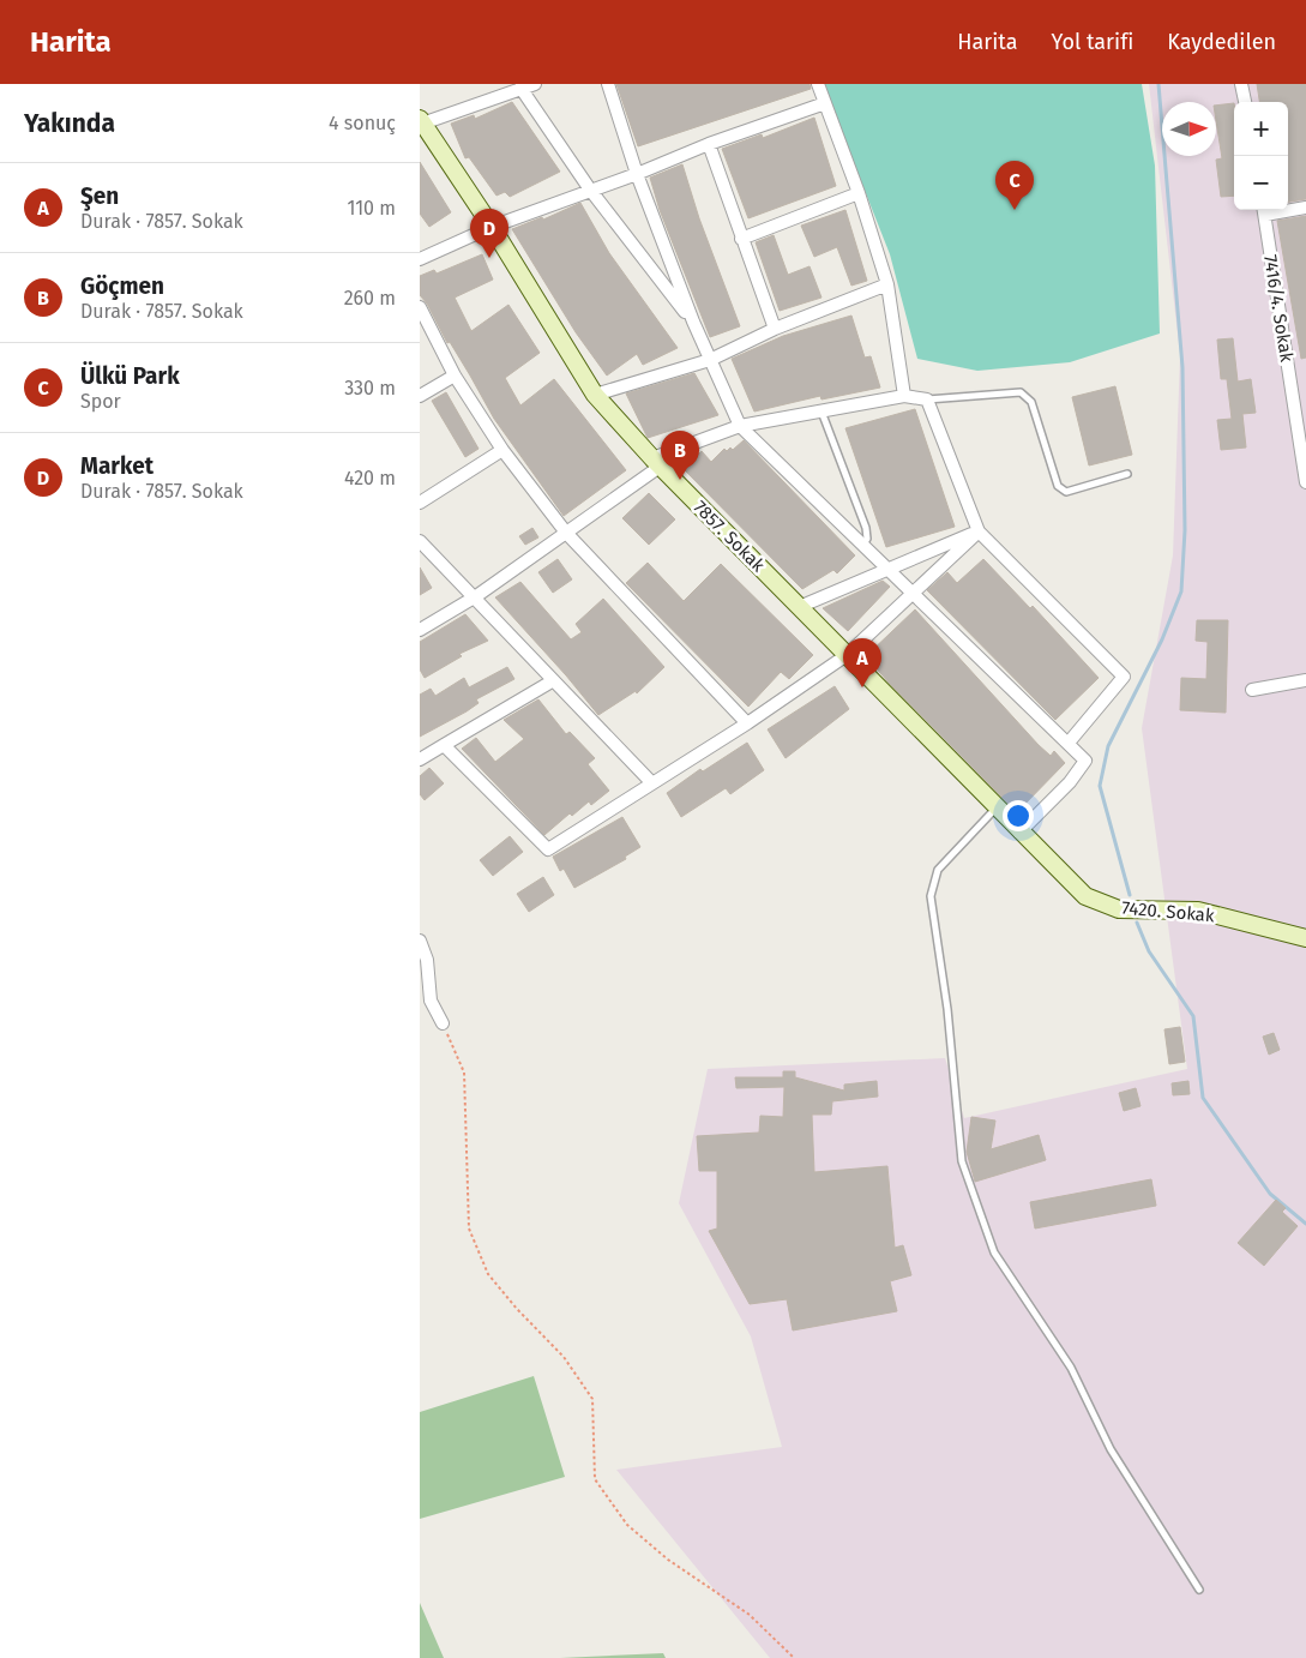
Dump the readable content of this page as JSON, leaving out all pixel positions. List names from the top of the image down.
{
  "streets": {
    "street": ["7416/4. Sokak", "7857. Sokak", "7420. Sokak"]
  },
  "crossings": [
    ["7857. Sokak", "7420. Sokak"]
  ],
  "north": "right",
  "page": {
    "header": "Harita",
    "nav": ["Harita", "Yol tarifi", "Kaydedilen"],
    "heading": ["Yakında", "4 sonuç"],
    "map_buttons": ["+", "−"],
    "pins": [
      "C",
      "D",
      "B",
      "A"
    ],
    "list": [
      {
        "mark": "A",
        "name": "Şen",
        "note": "Durak · 7857. Sokak",
        "value": "110 m"
      },
      {
        "mark": "B",
        "name": "Göçmen",
        "note": "Durak · 7857. Sokak",
        "value": "260 m"
      },
      {
        "mark": "C",
        "name": "Ülkü Park",
        "note": "Spor",
        "value": "330 m"
      },
      {
        "mark": "D",
        "name": "Market",
        "note": "Durak · 7857. Sokak",
        "value": "420 m"
      }
    ]
  }
}
